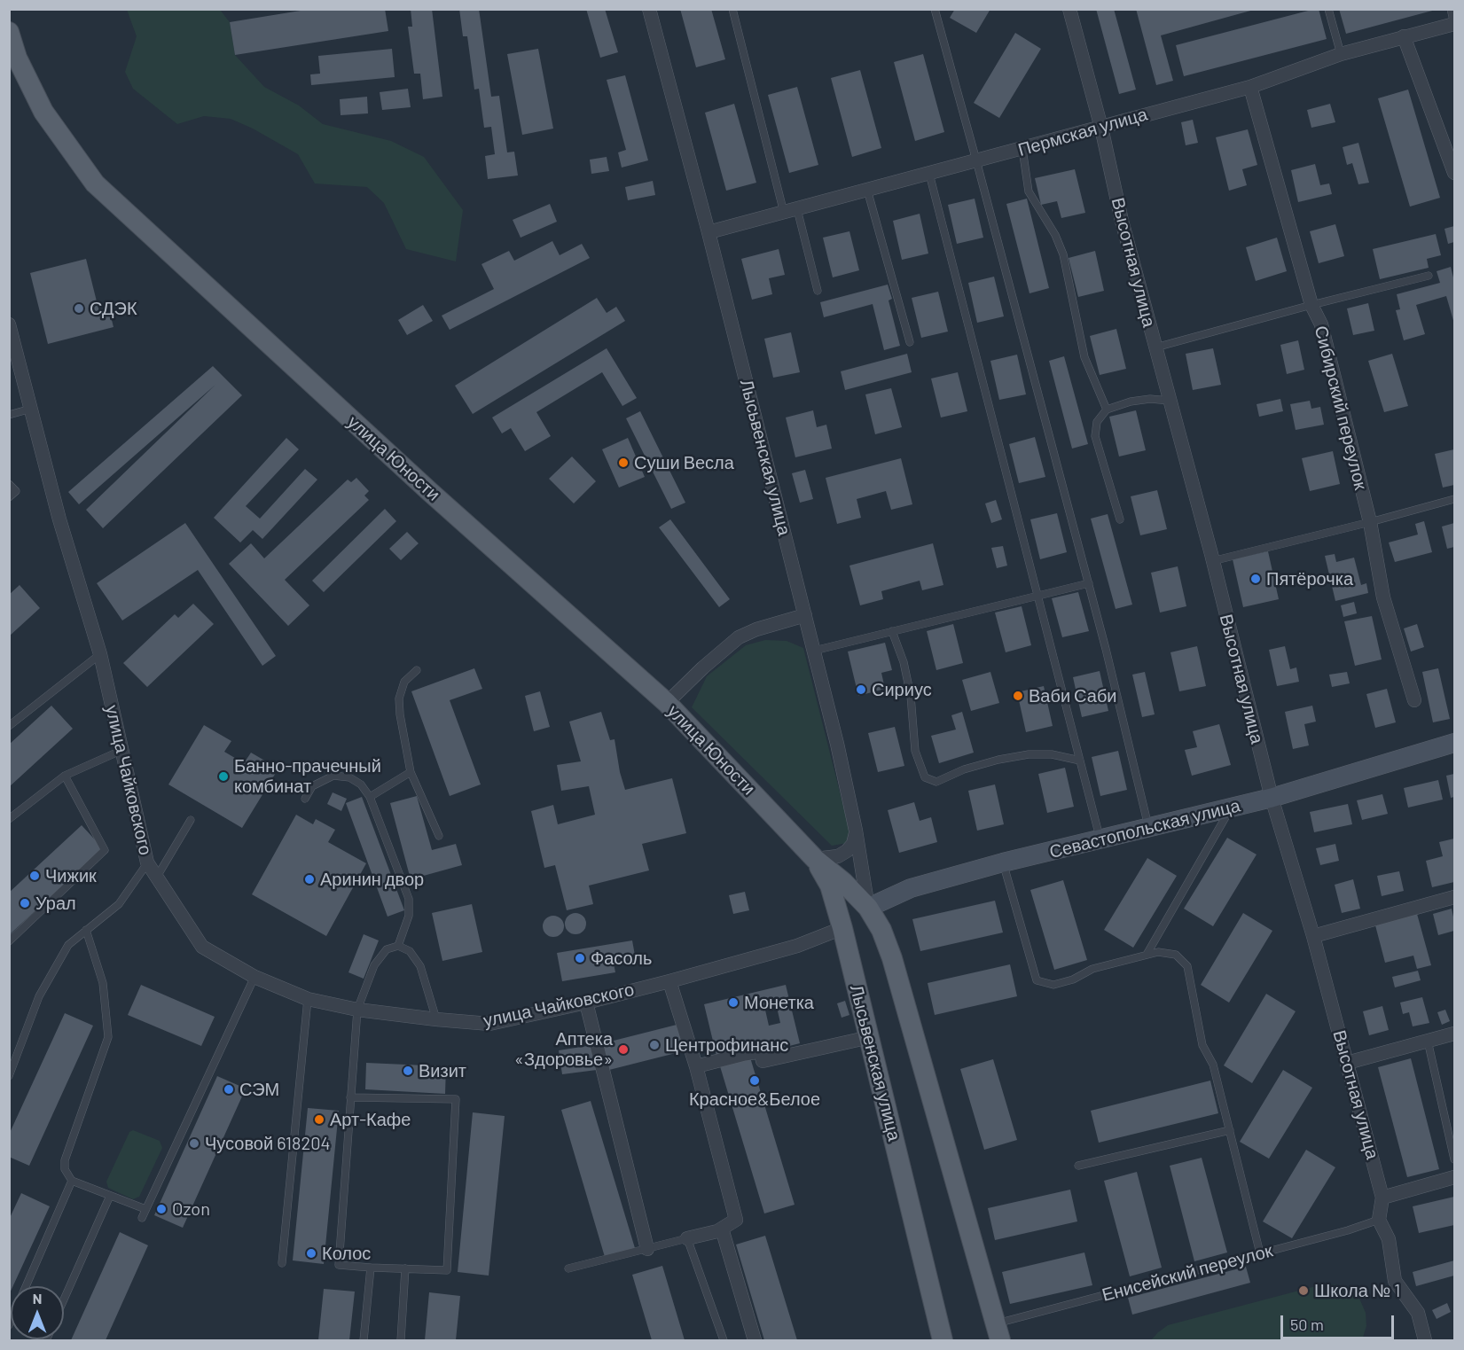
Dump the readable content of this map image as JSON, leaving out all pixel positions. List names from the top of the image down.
{
  "streets": {
    "main road": ["Лысьвенская улица", "улица Юности", "Севастопольская улица"],
    "street": [
      "Пермская улица",
      "Высотная улица",
      "Сибирский переулок",
      "улица Чайковского"
    ],
    "lane": ["Енисейский переулок"]
  },
  "crossings": [
    ["Пермская улица", "Высотная улица"],
    ["Пермская улица", "Сибирский переулок"],
    ["Пермская улица", "Лысьвенская улица"],
    ["Высотная улица", "Севастопольская улица"],
    ["Высотная улица", "Енисейский переулок"],
    ["Лысьвенская улица", "улица Юности"],
    ["Лысьвенская улица", "улица Чайковского"],
    ["Лысьвенская улица", "Севастопольская улица"],
    ["Лысьвенская улица", "Енисейский переулок"],
    ["улица Чайковского", "Севастопольская улица"]
  ],
  "places": [
    "СДЭК",
    "Суши Весла",
    "Пятёрочка",
    "Сириус",
    "Ваби Саби",
    "Банно-прачечный комбинат",
    "Чижик",
    "Аринин двор",
    "Урал",
    "Фасоль",
    "Монетка",
    "Центрофинанс",
    "Аптека «Здоровье»",
    "Визит",
    "Красное&Белое",
    "СЭМ",
    "Арт-Кафе",
    "Чусовой 618204",
    "Ozon",
    "Колос",
    "Школа № 1"
  ],
  "scale_bar": "50 m",
  "north": "top"
}
